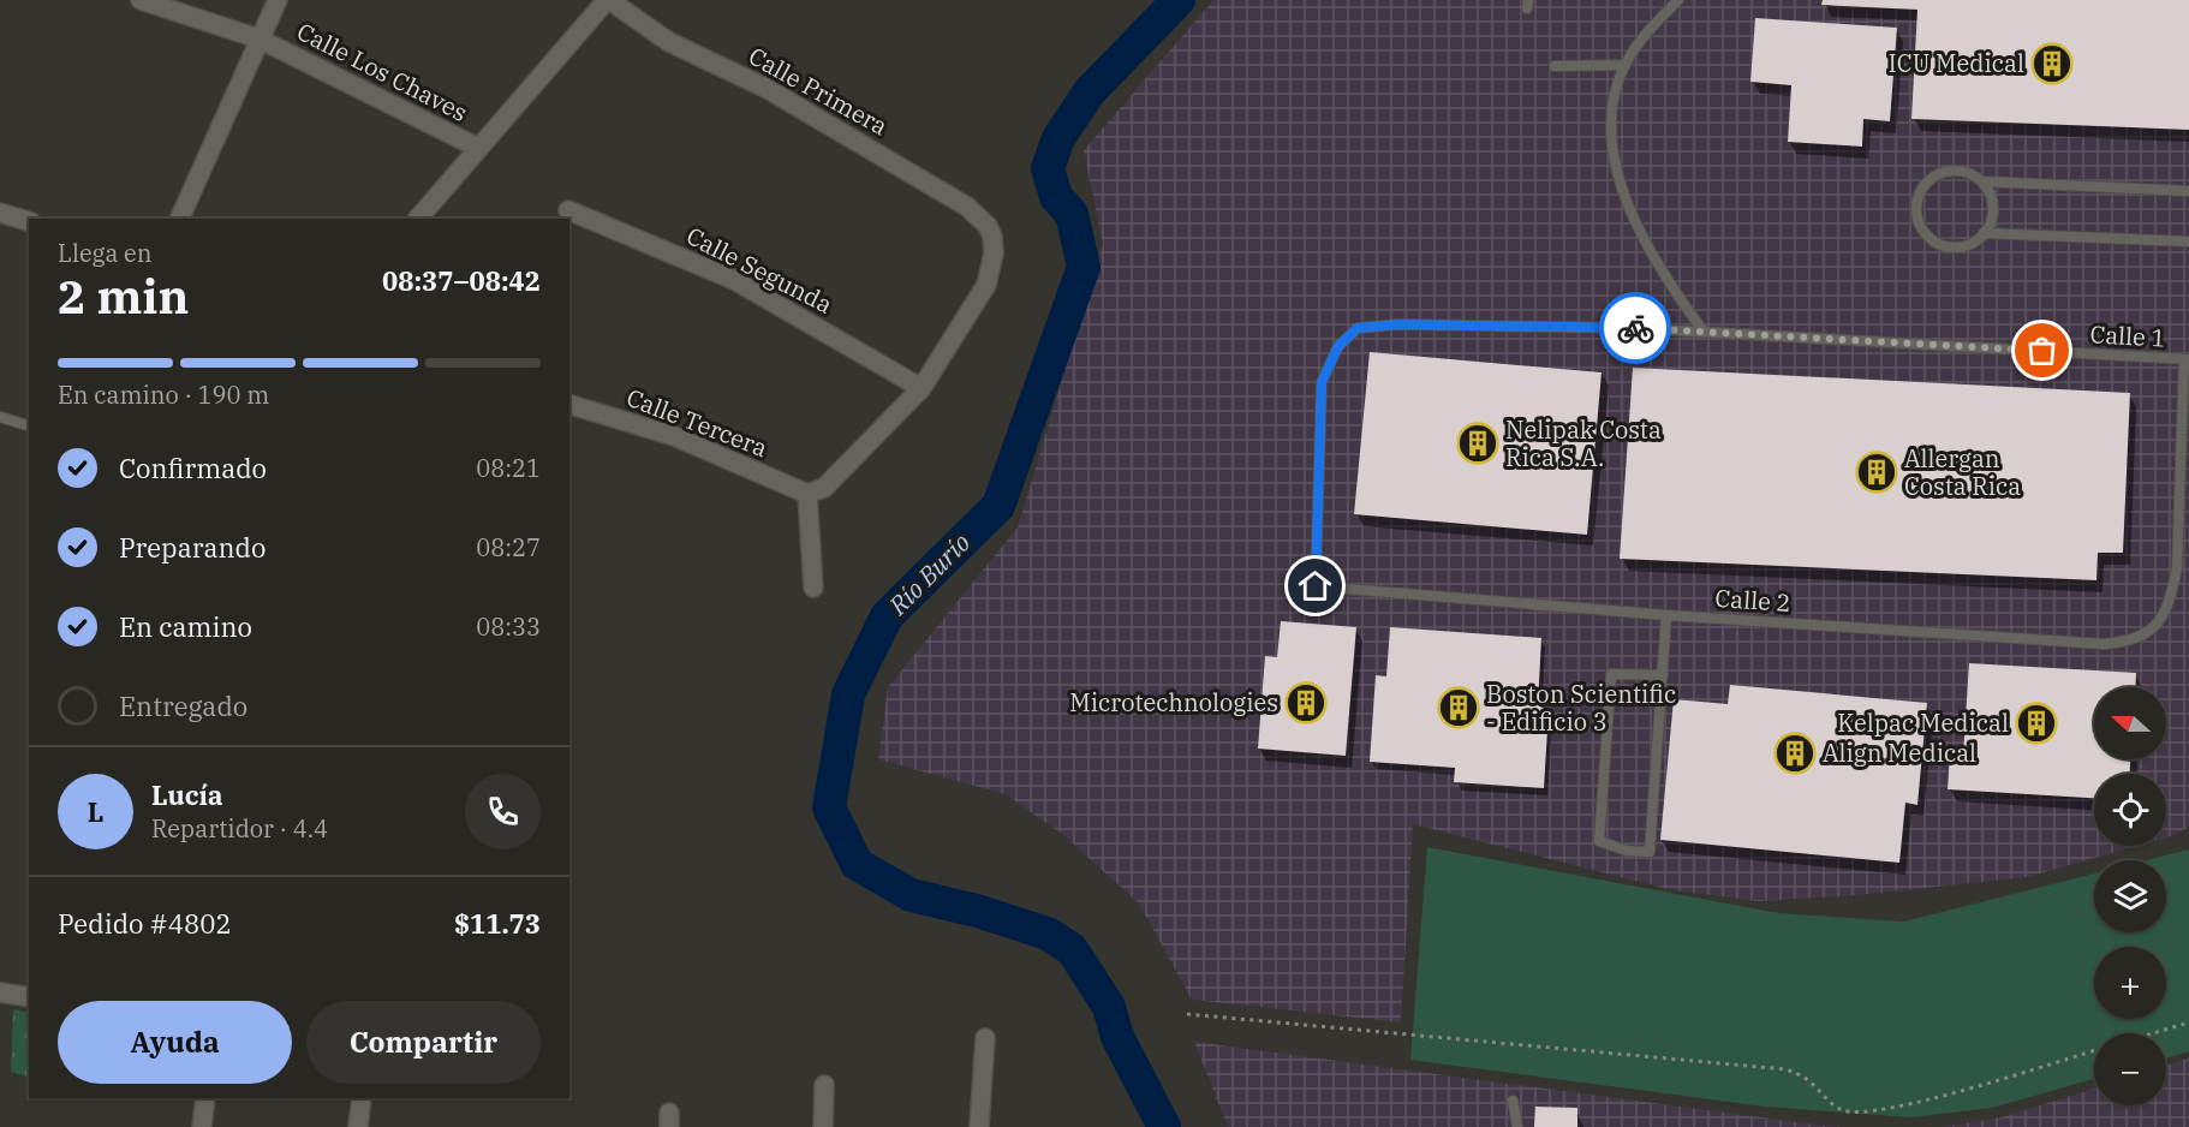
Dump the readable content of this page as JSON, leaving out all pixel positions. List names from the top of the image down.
{
  "streets": {
    "street": [
      "Calle Los Chaves",
      "Calle Primera",
      "Calle Segunda",
      "Calle Tercera"
    ],
    "lane": ["Calle 1", "Calle 2"]
  },
  "crossings": [
    ["Calle Primera", "Calle Segunda"],
    ["Calle 1", "Calle 2"]
  ],
  "water": ["Río Burío"],
  "places": {
    "building": [
      "ICU Medical",
      "Nelipak Costa Rica S.A.",
      "Allergan Costa Rica",
      "Microtechnologies",
      "Boston Scientific - Edificio 3",
      "Kelpac Medical",
      "Align Medical"
    ]
  },
  "north": "left",
  "page": {
    "heading": ["2 min", "Llega en", "08:37–08:42"],
    "panel": [
      "Lucía",
      "Repartidor · 4.4",
      "Pedido #4802",
      "$11.73"
    ],
    "bar": "En camino · 190 m",
    "list": [
      ["Confirmado", "08:21"],
      ["Preparando", "08:27"],
      ["En camino", "08:33"],
      "Entregado"
    ],
    "map_buttons": ["+", "−"],
    "round": "L",
    "buttons": ["Ayuda", "Compartir"]
  }
}
